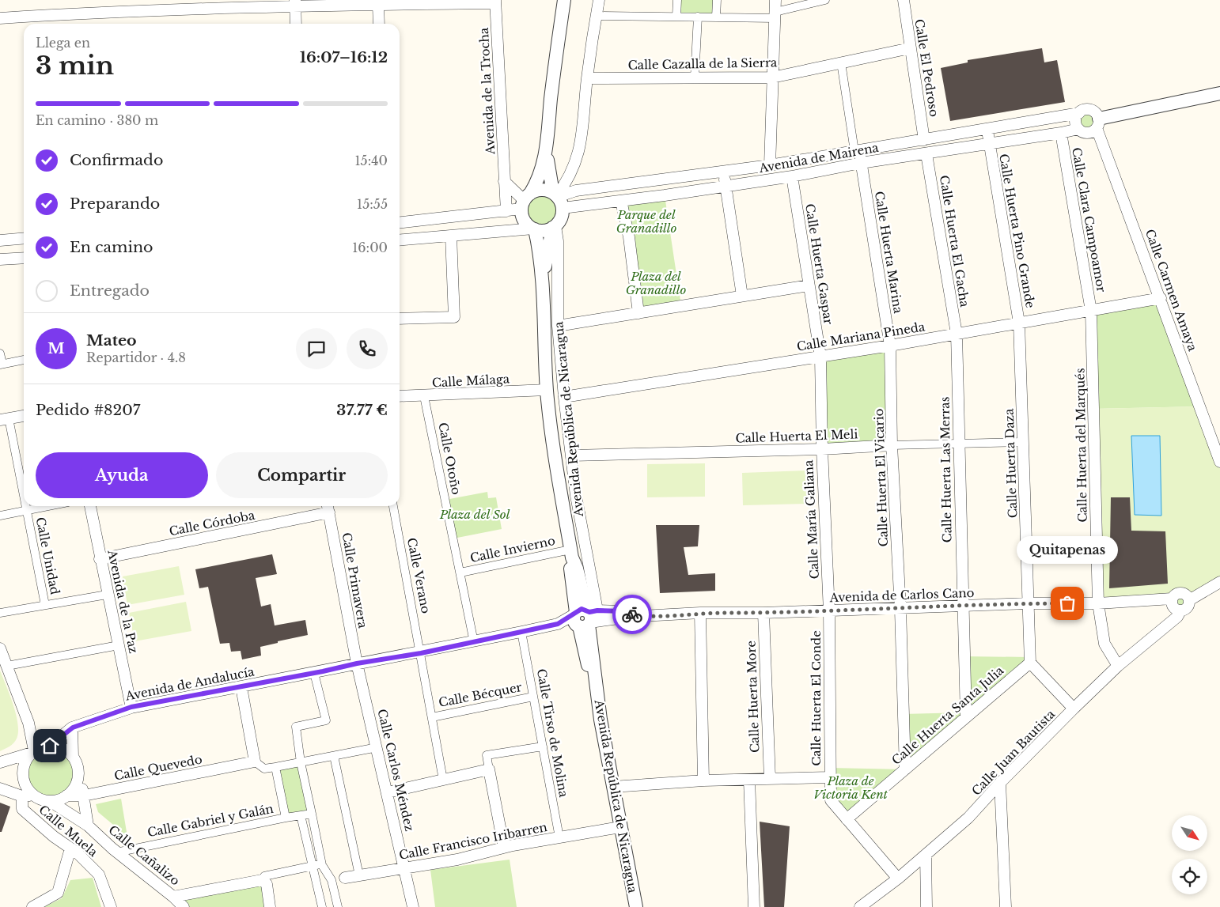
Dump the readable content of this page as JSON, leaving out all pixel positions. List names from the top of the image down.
{
  "streets": {
    "street": [
      "Calle Cazalla de la Sierra",
      "Calle El Pedroso",
      "Avenida de la Trocha",
      "Avenida de Mairena",
      "Calle Clara Campoamor",
      "Calle Huerta Pino Grande",
      "Calle Huerta El Gacha",
      "Calle Huerta Marina",
      "Calle Huerta Gaspar",
      "Calle Carmen Amaya",
      "Calle Mariana Pineda",
      "Calle Málaga",
      "Avenida República de Nicaragua",
      "Calle Huerta El Meli",
      "Calle Huerta del Marqués",
      "Calle Otoño",
      "Calle Huerta Daza",
      "Calle Huerta Las Merras",
      "Calle Huerta El Vicario",
      "Calle María Galiana",
      "Calle Córdoba",
      "Calle Invierno",
      "Calle Unidad",
      "Calle Verano",
      "Calle Primavera",
      "Avenida de Carlos Cano",
      "Avenida de la Paz",
      "Avenida de Andalucía",
      "Calle Bécquer",
      "Calle Huerta More",
      "Calle Huerta El Conde",
      "Calle Huerta Santa Julia",
      "Calle Tirso de Molina",
      "Calle Juan Bautista",
      "Calle Quevedo",
      "Calle Carlos Méndez",
      "Calle Gabriel y Galán",
      "Calle Muela",
      "Calle Francisco Iribarren",
      "Calle Cañalizo"
    ]
  },
  "crossings": [
    ["Calle Cazalla de la Sierra", "Calle El Pedroso"],
    ["Avenida de Mairena", "Calle Clara Campoamor"],
    ["Avenida de Mairena", "Calle Huerta Pino Grande"],
    ["Avenida de Mairena", "Calle Huerta El Gacha"],
    ["Avenida de Mairena", "Calle Huerta Marina"],
    ["Avenida de Mairena", "Calle Huerta Gaspar"],
    ["Avenida de Mairena", "Calle Carmen Amaya"],
    ["Avenida de Mairena", "Avenida República de Nicaragua"],
    ["Calle Clara Campoamor", "Calle Mariana Pineda"],
    ["Calle Clara Campoamor", "Calle Huerta del Marqués"],
    ["Calle Huerta Pino Grande", "Calle Mariana Pineda"],
    ["Calle Huerta Pino Grande", "Calle Huerta Daza"],
    ["Calle Huerta El Gacha", "Calle Mariana Pineda"],
    ["Calle Huerta El Gacha", "Calle Huerta Las Merras"],
    ["Calle Huerta Marina", "Calle Mariana Pineda"],
    ["Calle Huerta Marina", "Calle Huerta El Vicario"],
    ["Calle Huerta Gaspar", "Calle Mariana Pineda"],
    ["Calle Huerta Gaspar", "Calle María Galiana"],
    ["Calle Carmen Amaya", "Calle Mariana Pineda"],
    ["Calle Mariana Pineda", "Avenida República de Nicaragua"],
    ["Calle Mariana Pineda", "Calle Huerta del Marqués"],
    ["Calle Mariana Pineda", "Calle Huerta Daza"],
    ["Calle Mariana Pineda", "Calle Huerta Las Merras"],
    ["Calle Mariana Pineda", "Calle Huerta El Vicario"],
    ["Calle Mariana Pineda", "Calle María Galiana"],
    ["Calle Málaga", "Avenida República de Nicaragua"],
    ["Calle Málaga", "Calle Otoño"],
    ["Avenida República de Nicaragua", "Calle Huerta El Meli"],
    ["Avenida República de Nicaragua", "Calle Invierno"],
    ["Avenida República de Nicaragua", "Avenida de Carlos Cano"],
    ["Avenida República de Nicaragua", "Avenida de Andalucía"],
    ["Avenida República de Nicaragua", "Calle Francisco Iribarren"],
    ["Calle Huerta El Meli", "Calle Huerta Daza"],
    ["Calle Huerta El Meli", "Calle Huerta Las Merras"],
    ["Calle Huerta El Meli", "Calle Huerta El Vicario"],
    ["Calle Huerta El Meli", "Calle María Galiana"],
    ["Calle Huerta del Marqués", "Avenida de Carlos Cano"],
    ["Calle Huerta del Marqués", "Calle Juan Bautista"],
    ["Calle Otoño", "Calle Invierno"],
    ["Calle Otoño", "Avenida de Andalucía"],
    ["Calle Huerta Daza", "Avenida de Carlos Cano"],
    ["Calle Huerta Daza", "Calle Huerta Santa Julia"],
    ["Calle Huerta Las Merras", "Avenida de Carlos Cano"],
    ["Calle Huerta Las Merras", "Calle Huerta Santa Julia"],
    ["Calle Huerta El Vicario", "Avenida de Carlos Cano"],
    ["Calle Huerta El Vicario", "Calle Huerta Santa Julia"],
    ["Calle María Galiana", "Avenida de Carlos Cano"],
    ["Calle María Galiana", "Calle Huerta El Conde"],
    ["Calle Córdoba", "Calle Primavera"],
    ["Calle Córdoba", "Avenida de la Paz"],
    ["Calle Verano", "Avenida de Andalucía"],
    ["Calle Verano", "Calle Bécquer"],
    ["Calle Primavera", "Avenida de Andalucía"],
    ["Calle Primavera", "Calle Carlos Méndez"],
    ["Avenida de Carlos Cano", "Avenida de Andalucía"],
    ["Avenida de Carlos Cano", "Calle Huerta More"],
    ["Avenida de Carlos Cano", "Calle Huerta El Conde"],
    ["Avenida de Carlos Cano", "Calle Juan Bautista"],
    ["Avenida de la Paz", "Avenida de Andalucía"],
    ["Avenida de Andalucía", "Calle Tirso de Molina"],
    ["Avenida de Andalucía", "Calle Quevedo"],
    ["Avenida de Andalucía", "Calle Carlos Méndez"],
    ["Avenida de Andalucía", "Calle Cañalizo"],
    ["Calle Bécquer", "Calle Tirso de Molina"],
    ["Calle Huerta El Conde", "Calle Huerta Santa Julia"],
    ["Calle Huerta El Conde", "Calle Juan Bautista"],
    ["Calle Tirso de Molina", "Calle Francisco Iribarren"],
    ["Calle Quevedo", "Calle Cañalizo"],
    ["Calle Carlos Méndez", "Calle Francisco Iribarren"],
    ["Calle Gabriel y Galán", "Calle Cañalizo"]
  ],
  "parks": [
    "Parque del Granadillo",
    "Plaza del Granadillo",
    "Plaza del Sol",
    "Plaza de Victoria Kent"
  ],
  "places": ["Quitapenas"],
  "north": "bottom right",
  "page": {
    "heading": ["3 min", "Llega en", "16:07–16:12"],
    "panel": [
      "Mateo",
      "Repartidor · 4.8",
      "Pedido #8207",
      "37.77 €"
    ],
    "bar": "En camino · 380 m",
    "list": [
      ["Confirmado", "15:40"],
      ["Preparando", "15:55"],
      ["En camino", "16:00"],
      "Entregado"
    ],
    "round": "M",
    "buttons": ["Ayuda", "Compartir"],
    "bubble": "Quitapenas"
  }
}
